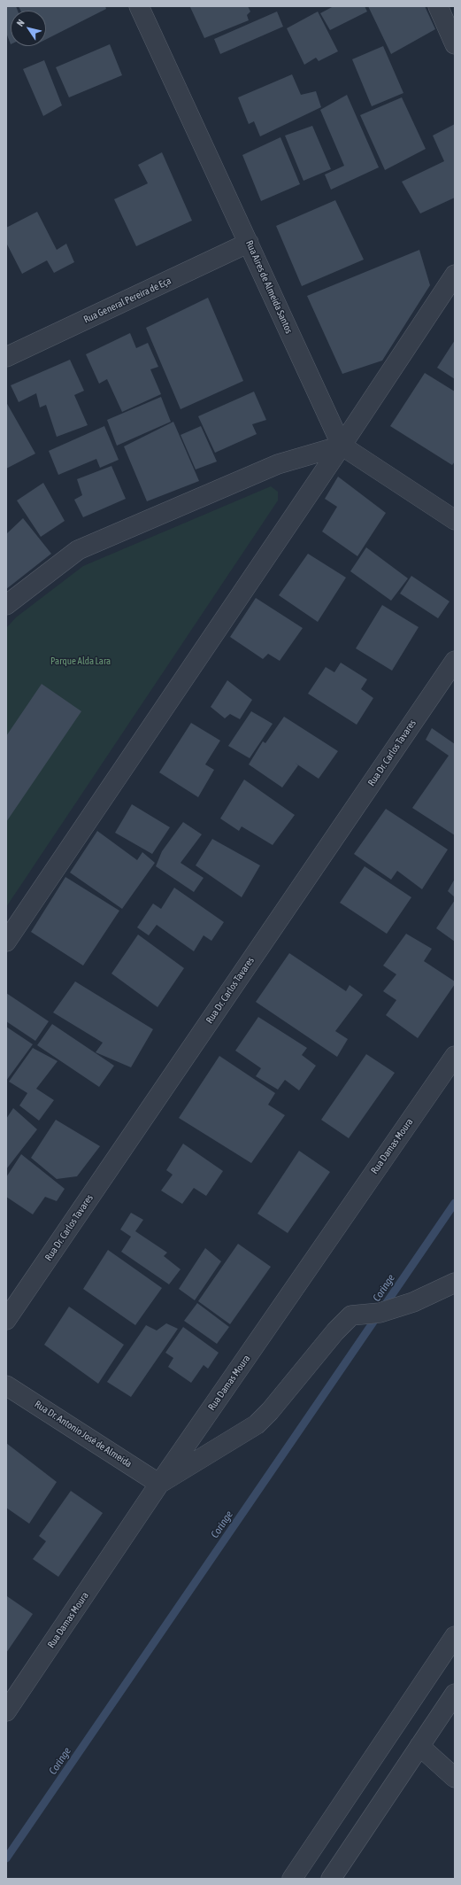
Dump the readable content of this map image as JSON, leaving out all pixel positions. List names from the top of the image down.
{
  "streets": {
    "street": [
      "Rua Aires de Almeida Santos",
      "Rua General Pereira de Eça",
      "Rua Dr. Carlos Tavares",
      "Rua Damas Moura",
      "Rua Dr. Antonio José de Almeida"
    ]
  },
  "crossings": [
    ["Rua Aires de Almeida Santos", "Rua General Pereira de Eça"],
    ["Rua Damas Moura", "Rua Dr. Antonio José de Almeida"]
  ],
  "water": ["Coringe"],
  "parks": ["Parque Alda Lara"],
  "north": "top left"
}
